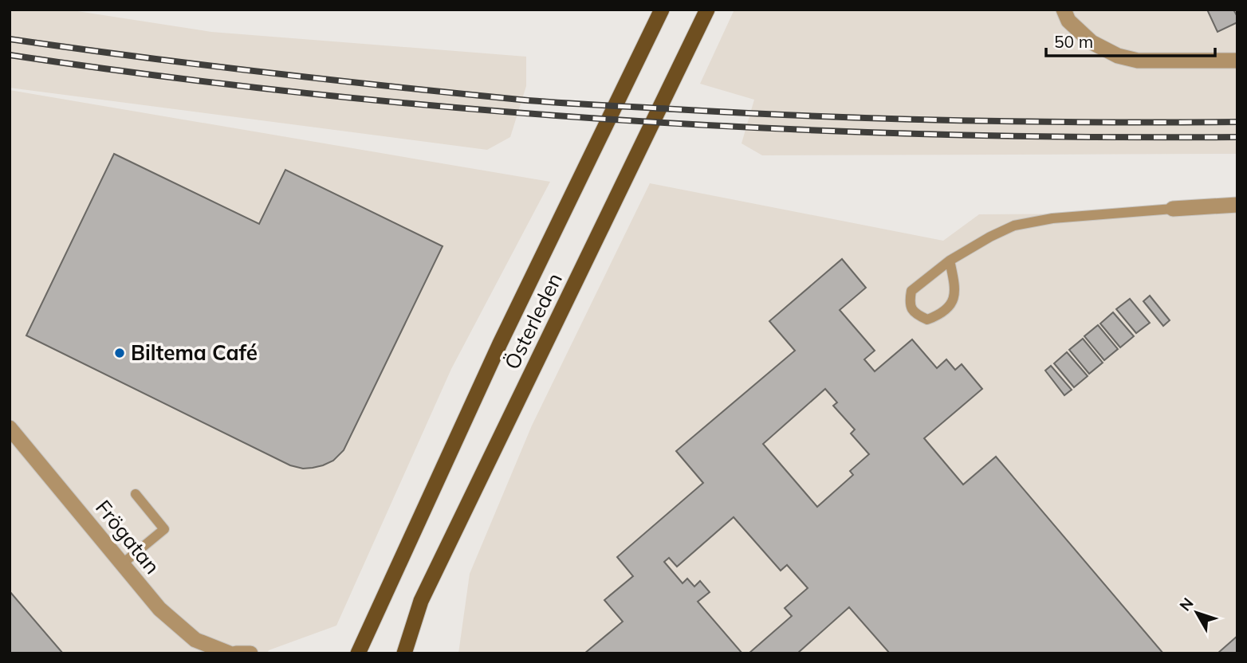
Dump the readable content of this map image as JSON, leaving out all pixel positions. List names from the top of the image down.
{
  "streets": {
    "main road": ["Österleden"],
    "street": ["Frögatan"]
  },
  "places": ["Biltema Café"],
  "scale_bar": "50 m",
  "north": "top left"
}
